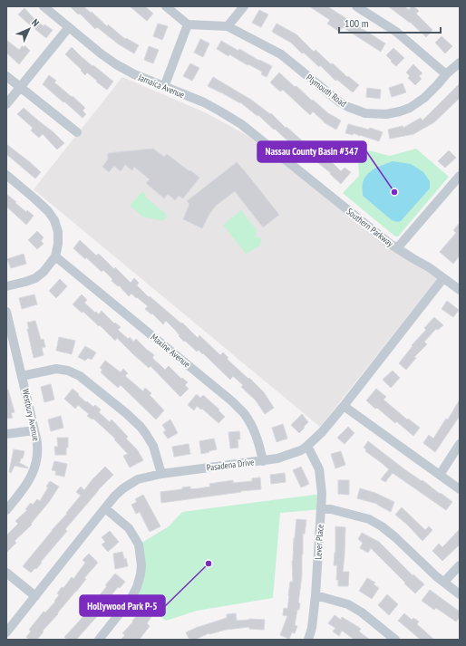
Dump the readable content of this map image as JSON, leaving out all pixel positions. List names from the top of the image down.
{
  "streets": {
    "street": [
      "Jamaica Avenue",
      "Plymouth Road",
      "Southern Parkway",
      "Maxine Avenue",
      "Westbury Avenue",
      "Pasadena Drive",
      "Lever Place"
    ]
  },
  "crossings": [
    ["Jamaica Avenue", "Southern Parkway"],
    ["Southern Parkway", "Pasadena Drive"],
    ["Maxine Avenue", "Pasadena Drive"],
    ["Pasadena Drive", "Lever Place"]
  ],
  "places": ["Nassau County Basin #347", "Hollywood Park P-5"],
  "scale_bar": "100 m",
  "north": "top right"
}
